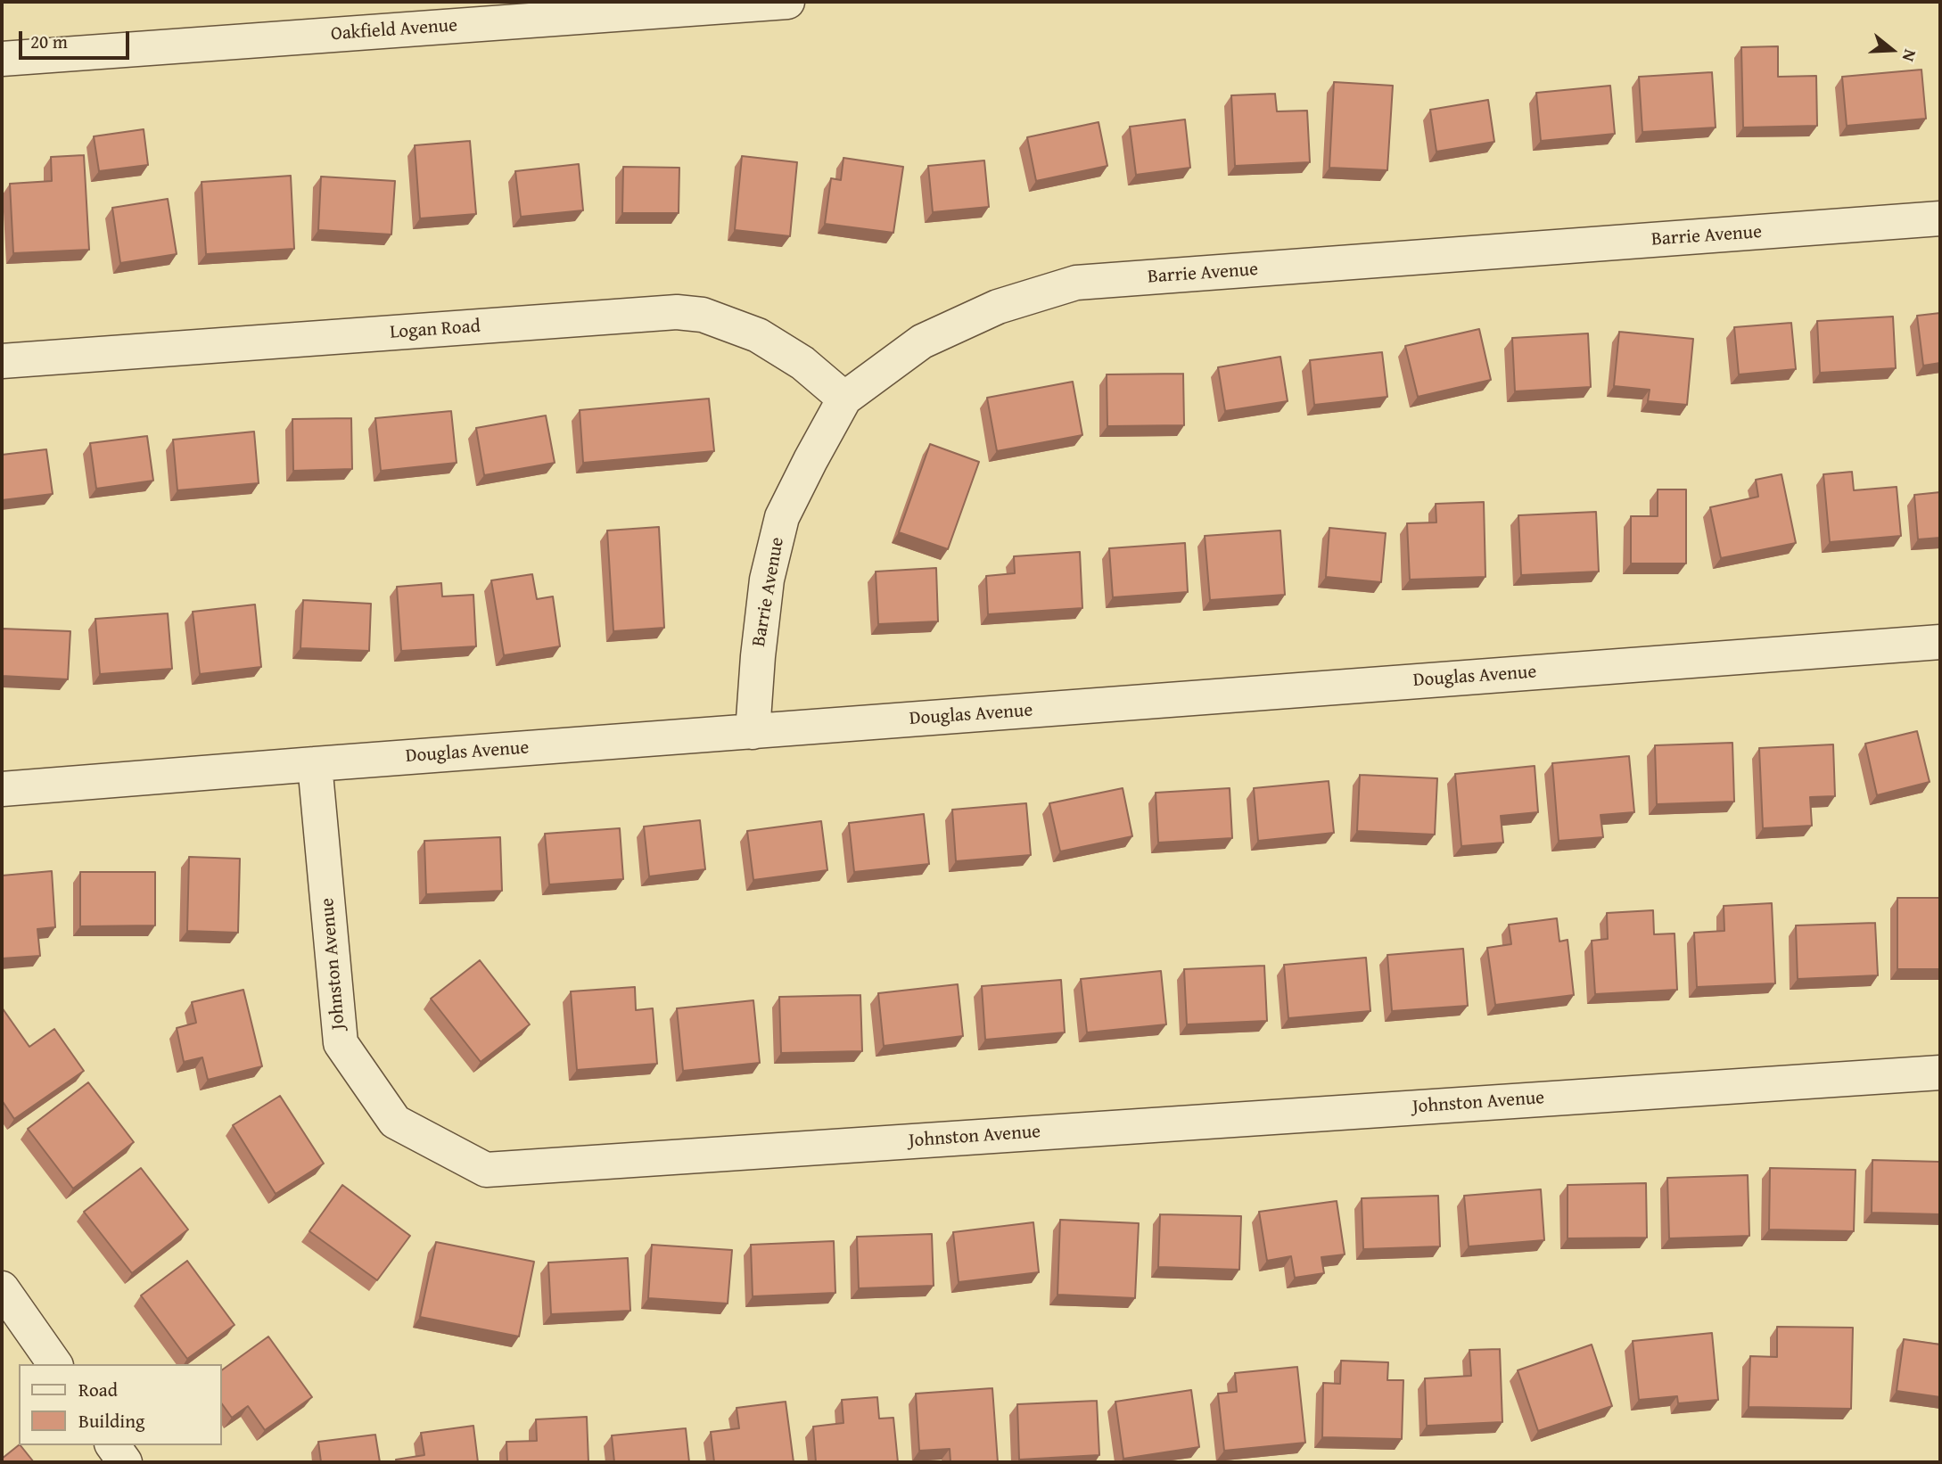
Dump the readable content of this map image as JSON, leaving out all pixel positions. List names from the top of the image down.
{
  "streets": {
    "street": [
      "Oakfield Avenue",
      "Barrie Avenue",
      "Logan Road",
      "Douglas Avenue",
      "Johnston Avenue"
    ]
  },
  "crossings": [
    ["Barrie Avenue", "Logan Road"],
    ["Barrie Avenue", "Douglas Avenue"],
    ["Douglas Avenue", "Johnston Avenue"]
  ],
  "legend": ["Road", "Building"],
  "scale_bar": "20 m",
  "north": "right"
}
